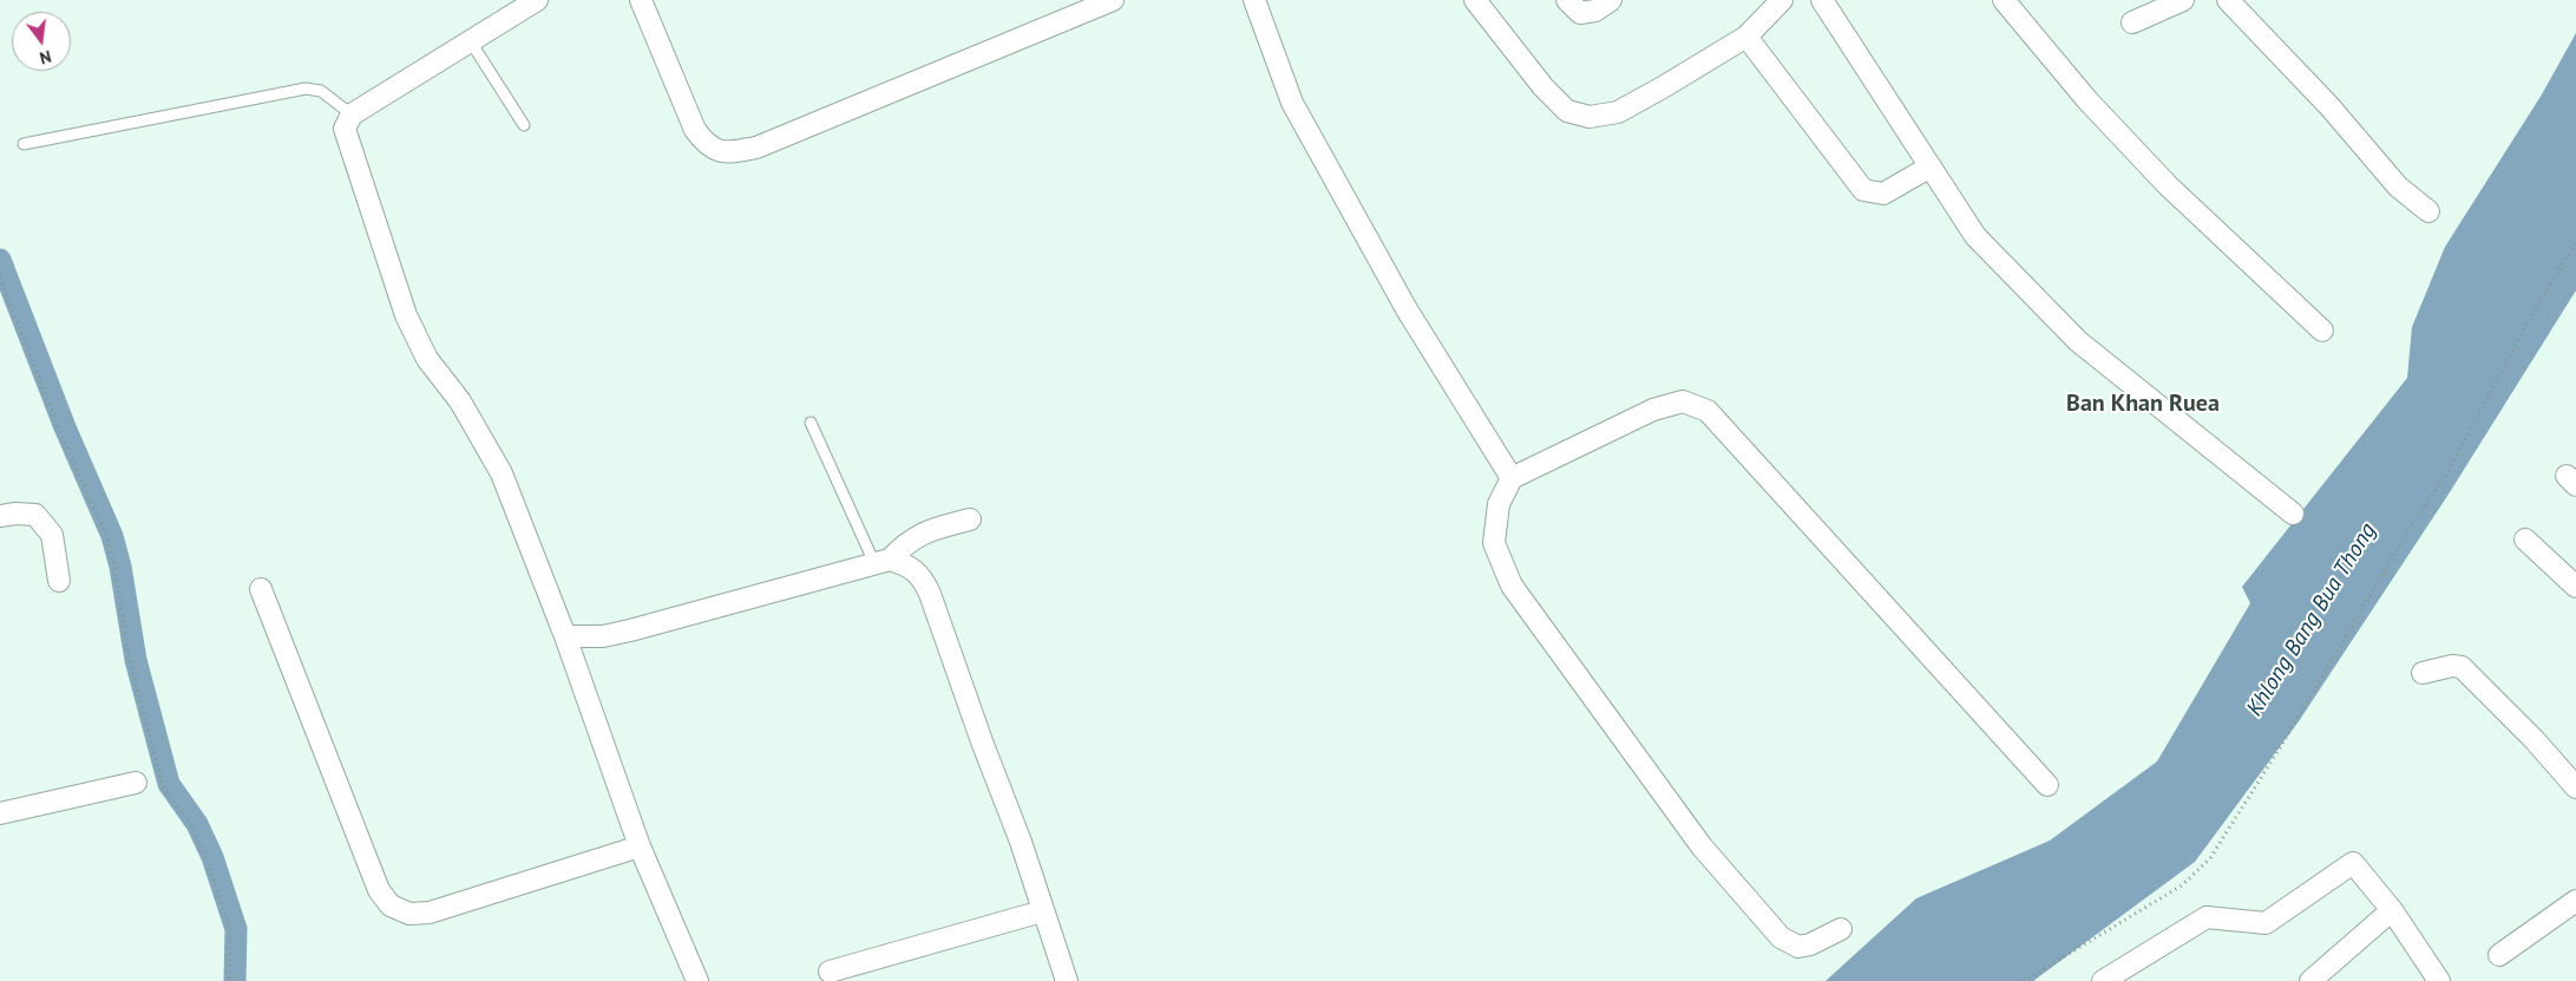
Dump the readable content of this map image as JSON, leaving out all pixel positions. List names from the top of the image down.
{
  "districts": ["Ban Khan Ruea"],
  "water": ["Khlong Bang Bua Thong"],
  "north": "bottom"
}
